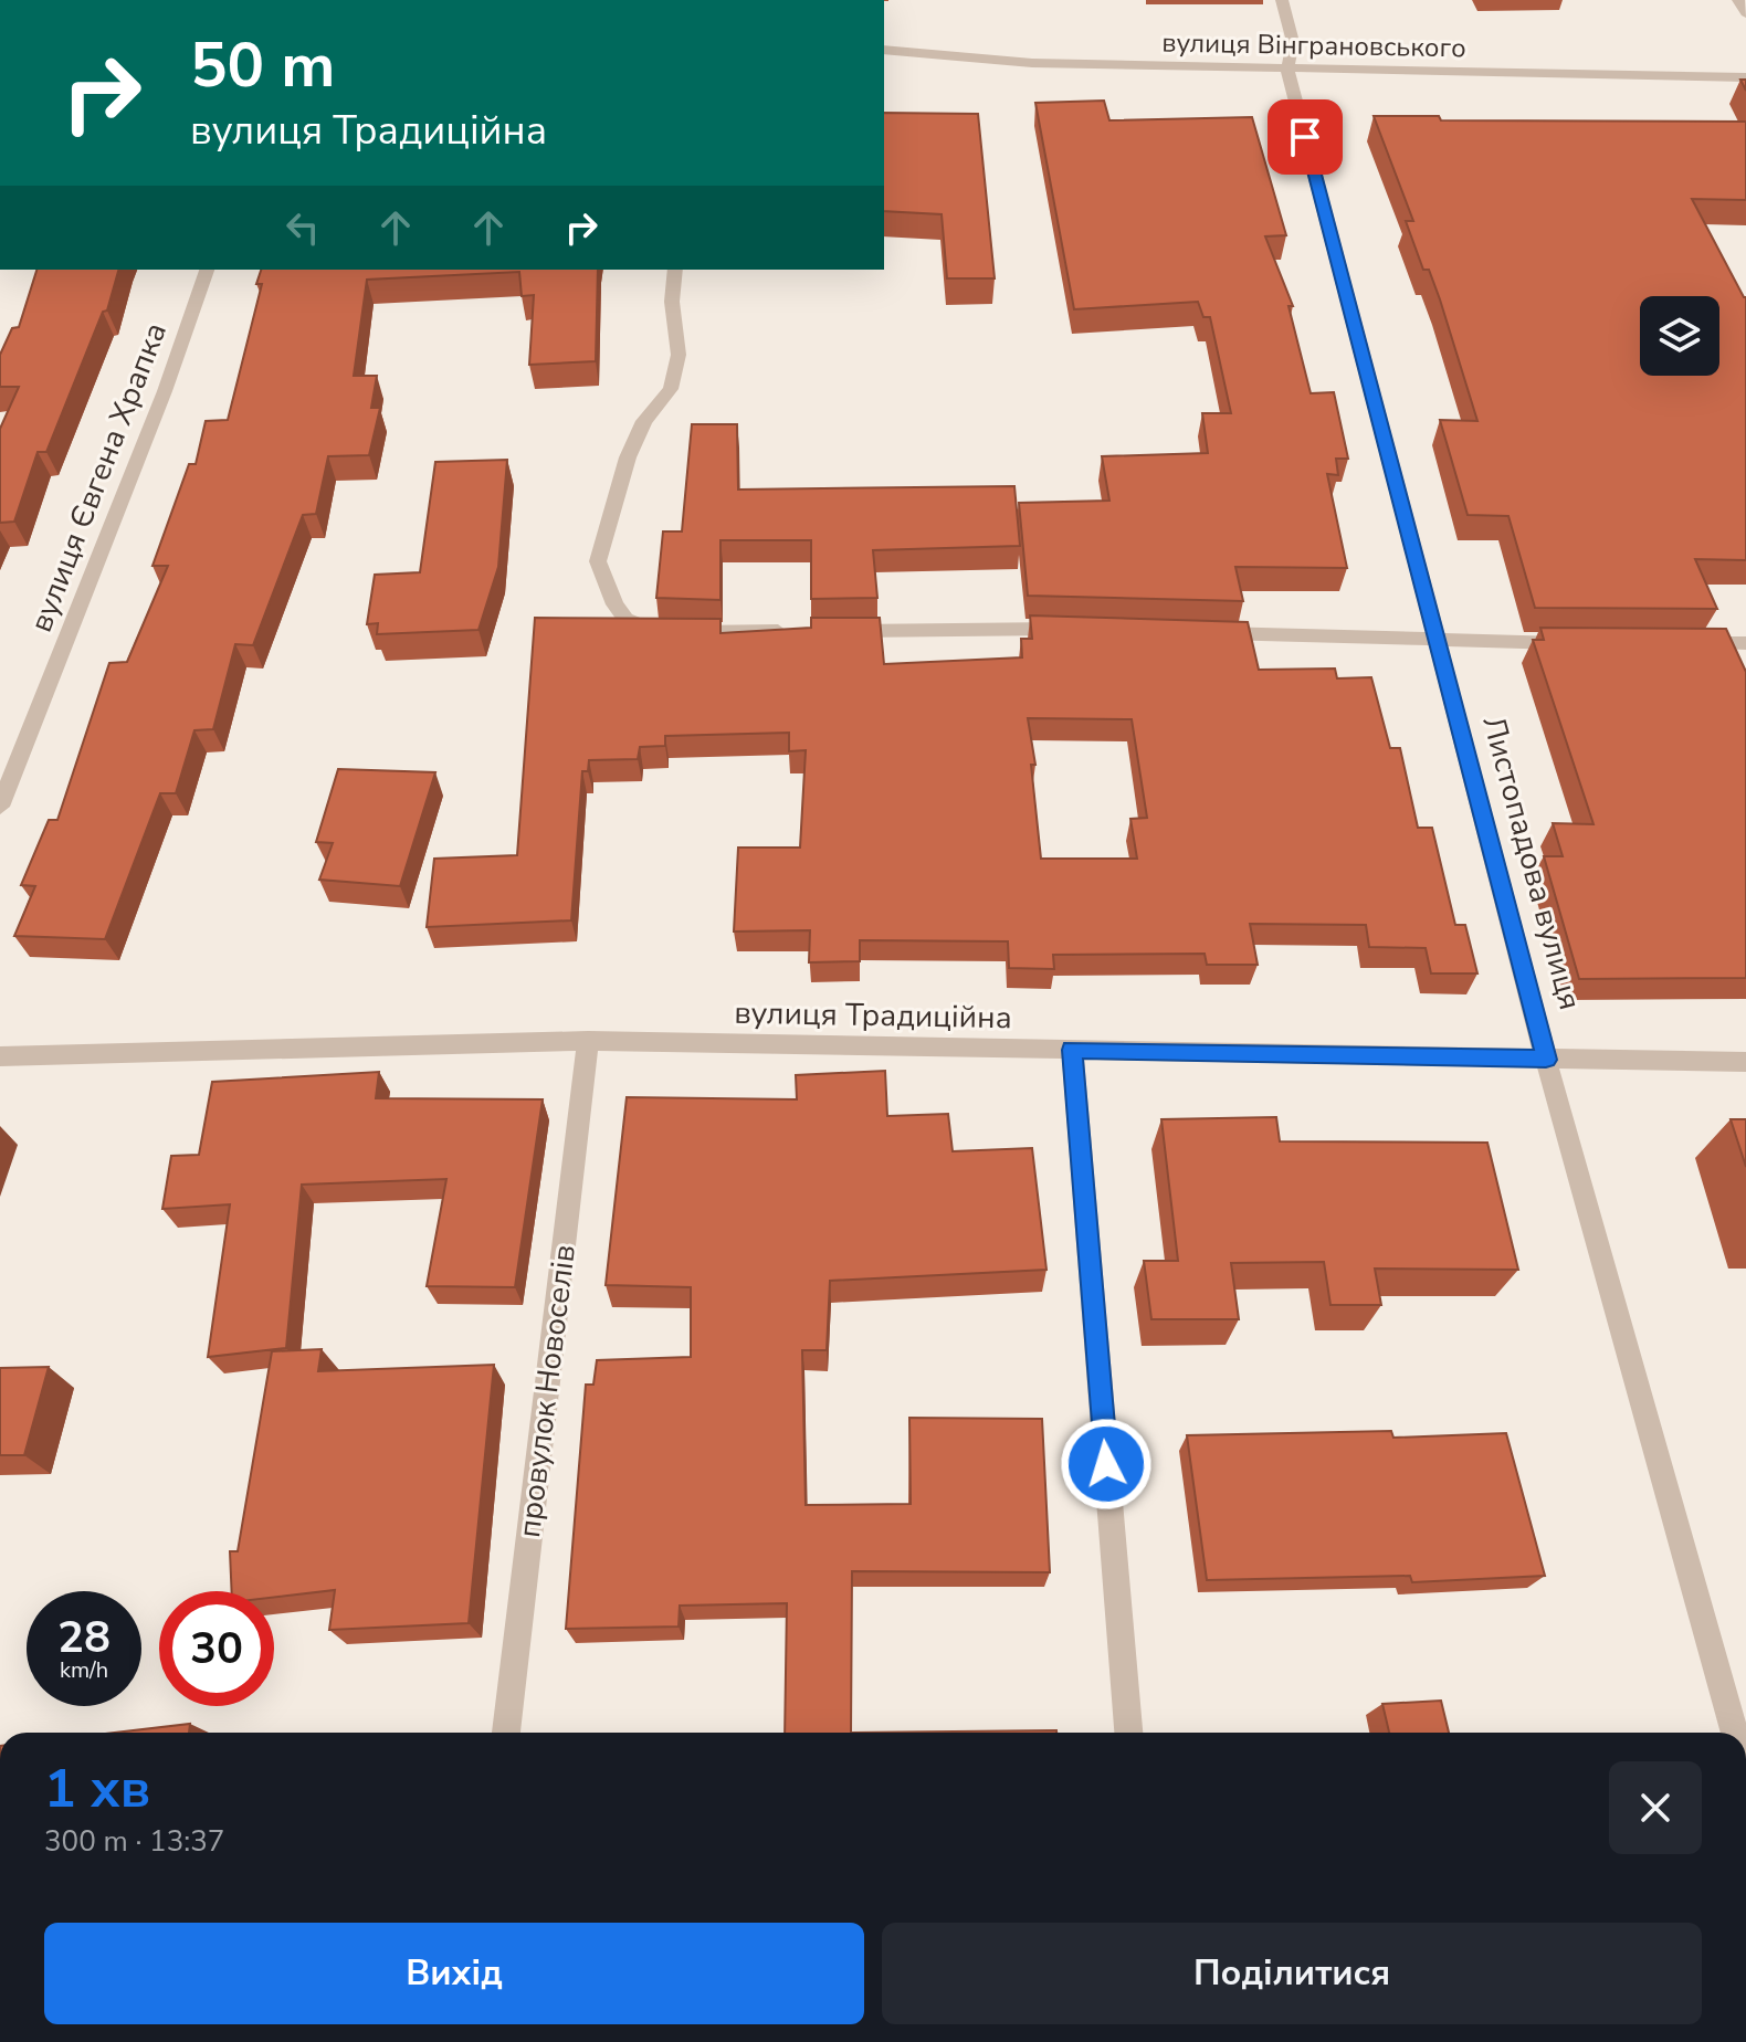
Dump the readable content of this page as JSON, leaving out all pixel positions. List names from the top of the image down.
{
  "streets": {
    "street": [
      "вулиця Вінграновського",
      "вулиця Євгена Храпка",
      "Листопадова вулиця",
      "вулиця Традиційна",
      "провулок Новоселів"
    ]
  },
  "crossings": [
    ["вулиця Вінграновського", "Листопадова вулиця"],
    ["Листопадова вулиця", "вулиця Традиційна"],
    ["вулиця Традиційна", "провулок Новоселів"]
  ],
  "page": {
    "turn": ["50 m", "вулиця Традиційна"],
    "speed": "28 km/h",
    "limit": "30",
    "heading": ["1 хв", "300 m · 13:37"],
    "buttons": ["Вихід", "Поділитися"]
  }
}
